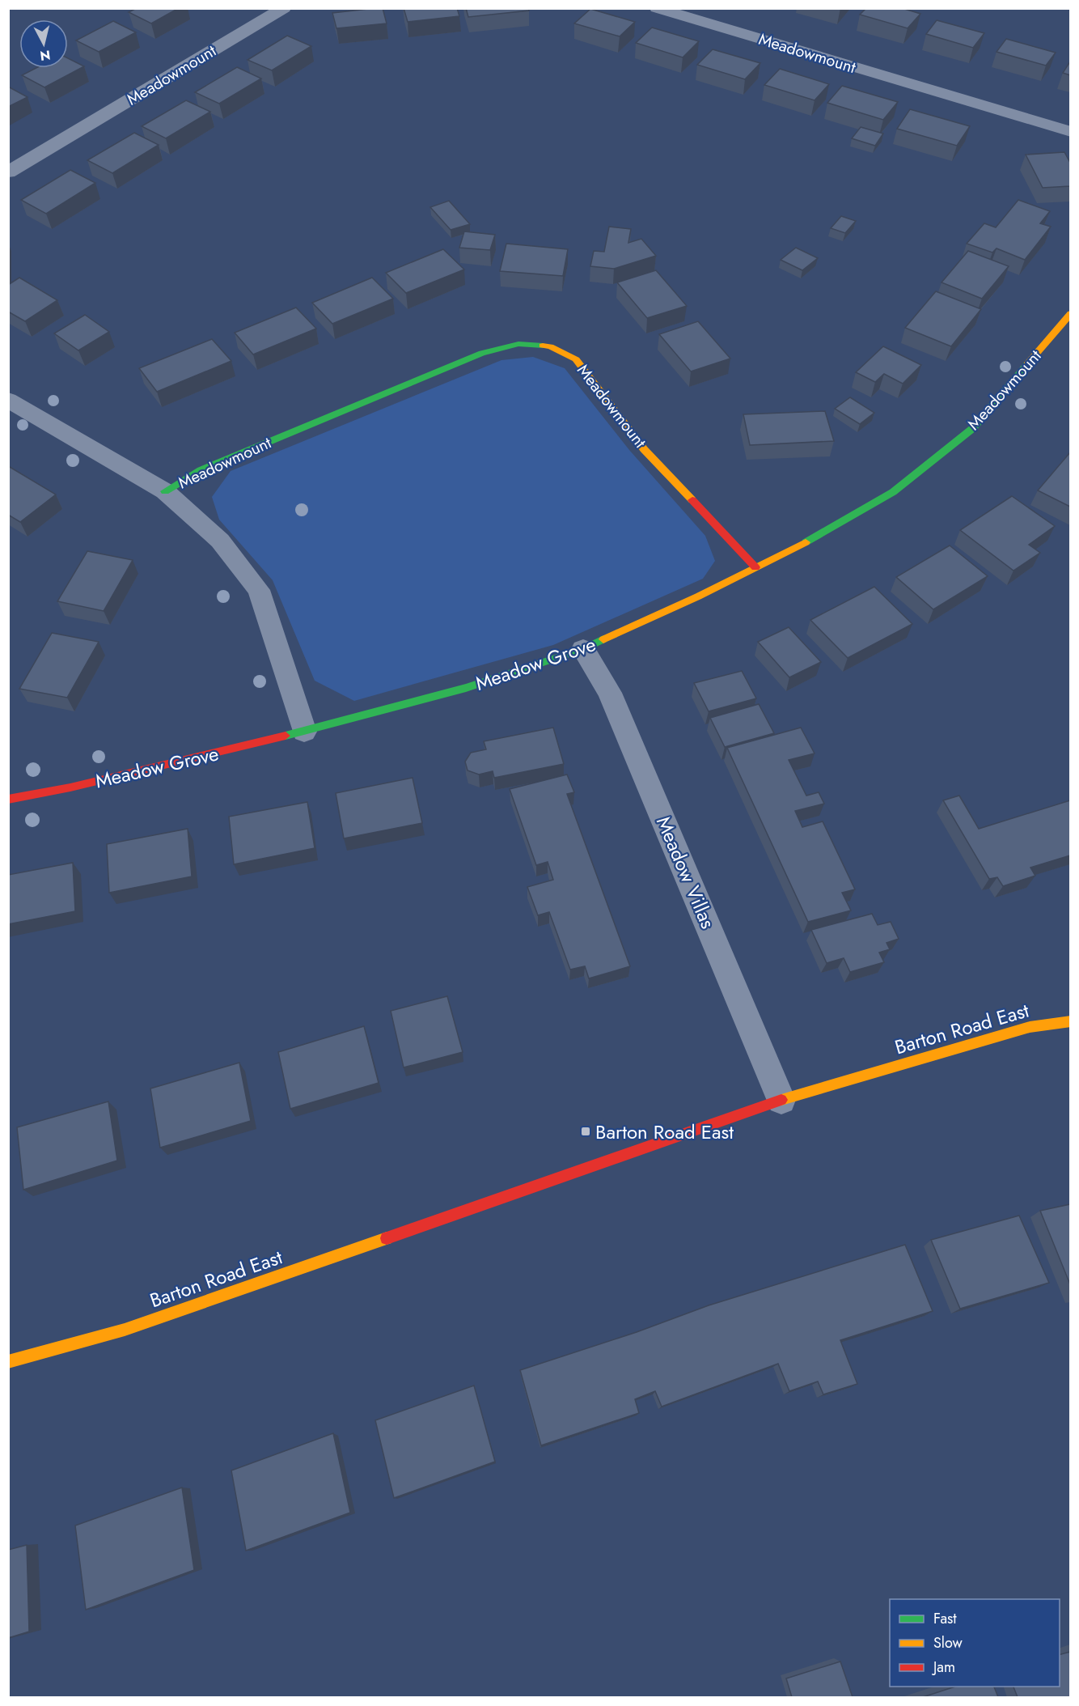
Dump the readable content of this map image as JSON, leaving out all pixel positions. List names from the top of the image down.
{
  "streets": {
    "street": [
      "Meadowmount",
      "Meadow Grove",
      "Meadow Villas",
      "Barton Road East"
    ]
  },
  "crossings": [
    ["Meadowmount", "Meadow Grove"],
    ["Meadow Grove", "Meadow Villas"],
    ["Meadow Villas", "Barton Road East"]
  ],
  "places": {
    "transit": ["Barton Road East"]
  },
  "legend": ["Fast", "Slow", "Jam"],
  "north": "bottom"
}
